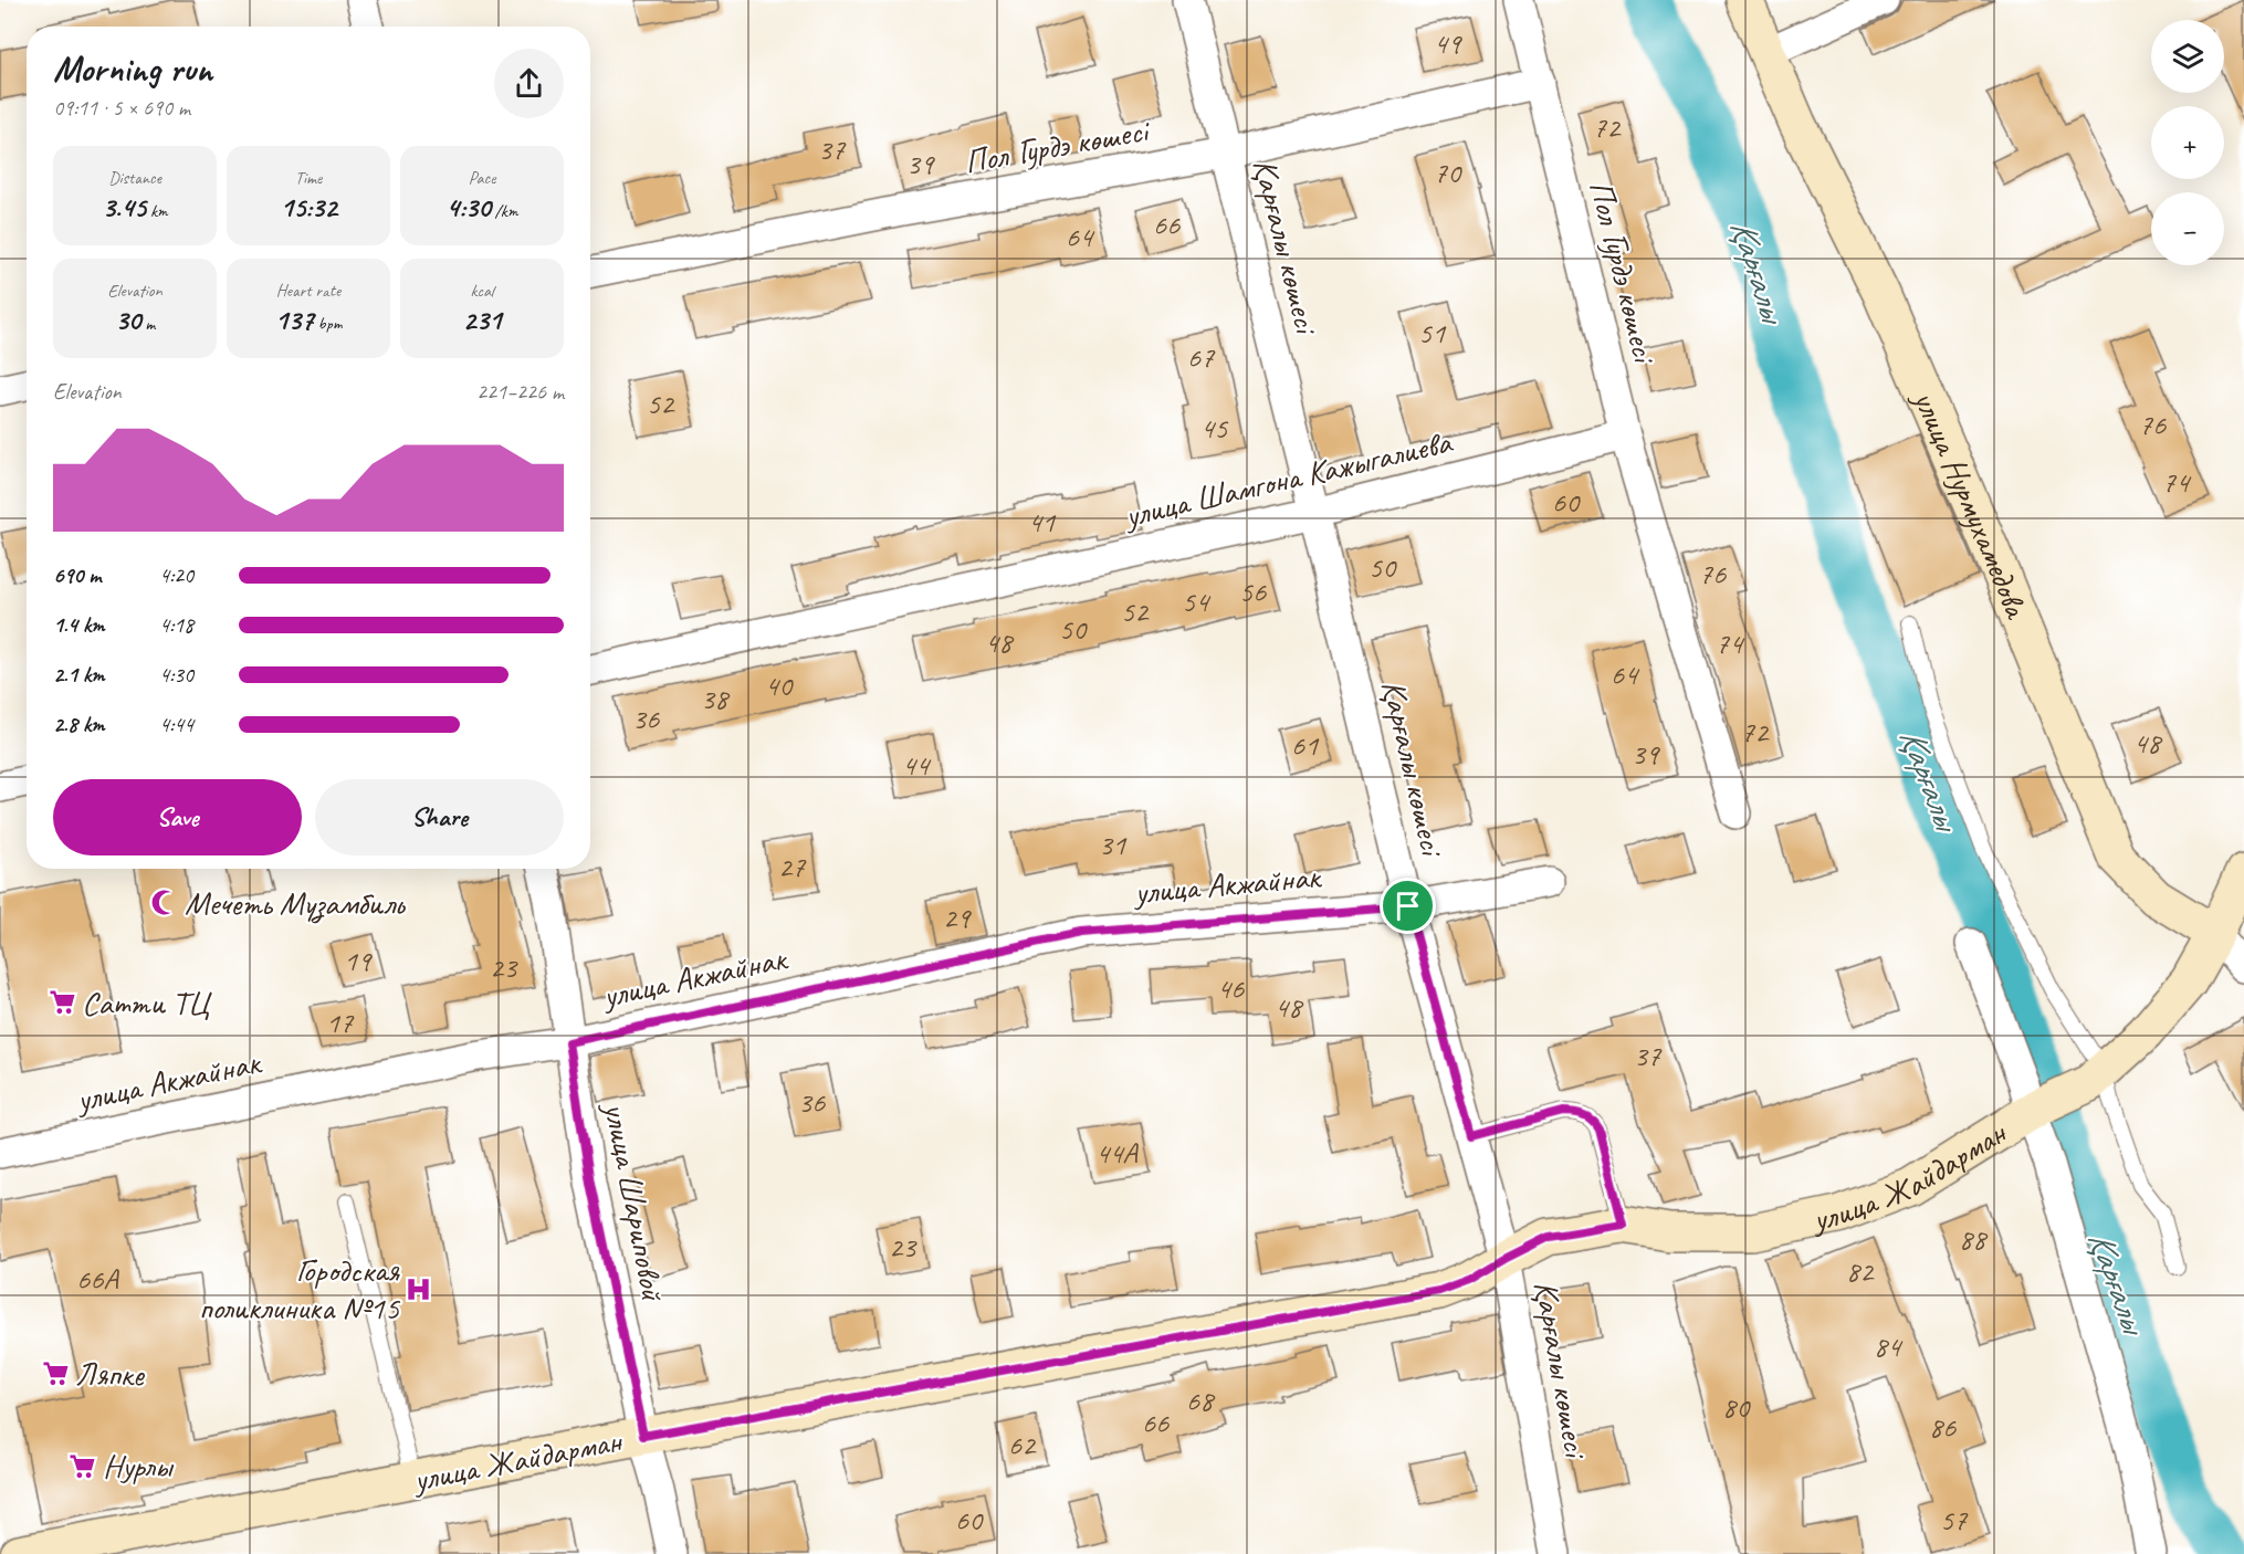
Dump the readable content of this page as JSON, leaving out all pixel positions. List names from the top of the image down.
{
  "streets": {
    "street": [
      "Пол Гурдэ көшесі",
      "Қарғалы көшесі",
      "улица Шамгона Кажыгалиева",
      "улица Нурмухамедова",
      "улица Акжайнак",
      "улица Жайдарман",
      "улица Шариповой"
    ]
  },
  "crossings": [
    ["Пол Гурдэ көшесі", "Қарғалы көшесі"],
    ["Пол Гурдэ көшесі", "улица Шамгона Кажыгалиева"],
    ["Қарғалы көшесі", "улица Шамгона Кажыгалиева"],
    ["Қарғалы көшесі", "улица Акжайнак"],
    ["Қарғалы көшесі", "улица Жайдарман"],
    ["улица Акжайнак", "улица Шариповой"],
    ["улица Жайдарман", "улица Шариповой"]
  ],
  "water": ["Қарғалы"],
  "places": {
    "mosque": ["Мечеть Музамбиль"],
    "supermarket": ["Сатти ТЦ", "Ляпке", "Нурлы"],
    "hospital": ["Городская поликлиника №15"]
  },
  "house_numbers": [
    "49",
    "72",
    "37",
    "39",
    "70",
    "66",
    "64",
    "51",
    "67",
    "52",
    "76",
    "45",
    "74",
    "60",
    "41",
    "50",
    "76",
    "56",
    "54",
    "52",
    "50",
    "48",
    "74",
    "64",
    "40",
    "38",
    "36",
    "72",
    "48",
    "61",
    "39",
    "44",
    "31",
    "27",
    "29",
    "19",
    "23",
    "46",
    "48",
    "17",
    "37",
    "36",
    "44А",
    "88",
    "23",
    "82",
    "66А",
    "84",
    "68",
    "80",
    "66",
    "86",
    "62",
    "60",
    "57"
  ],
  "page": {
    "map_buttons": ["+", "−"],
    "heading": ["Morning run", "09:11 · 5 × 690 m"],
    "stats": [
      ["Distance", "3.45 km"],
      ["Time", "15:32"],
      ["Pace", "4:30 /km"],
      ["Elevation", "30 m"],
      ["Heart rate", "137 bpm"],
      ["kcal", "231"]
    ],
    "chart": ["Elevation", "221–226 m"],
    "list": [
      {
        "name": "690 m",
        "note": "4:20"
      },
      {
        "name": "1.4 km",
        "note": "4:18"
      },
      {
        "name": "2.1 km",
        "note": "4:30"
      },
      {
        "name": "2.8 km",
        "note": "4:44"
      }
    ],
    "buttons": ["Save", "Share"]
  }
}
